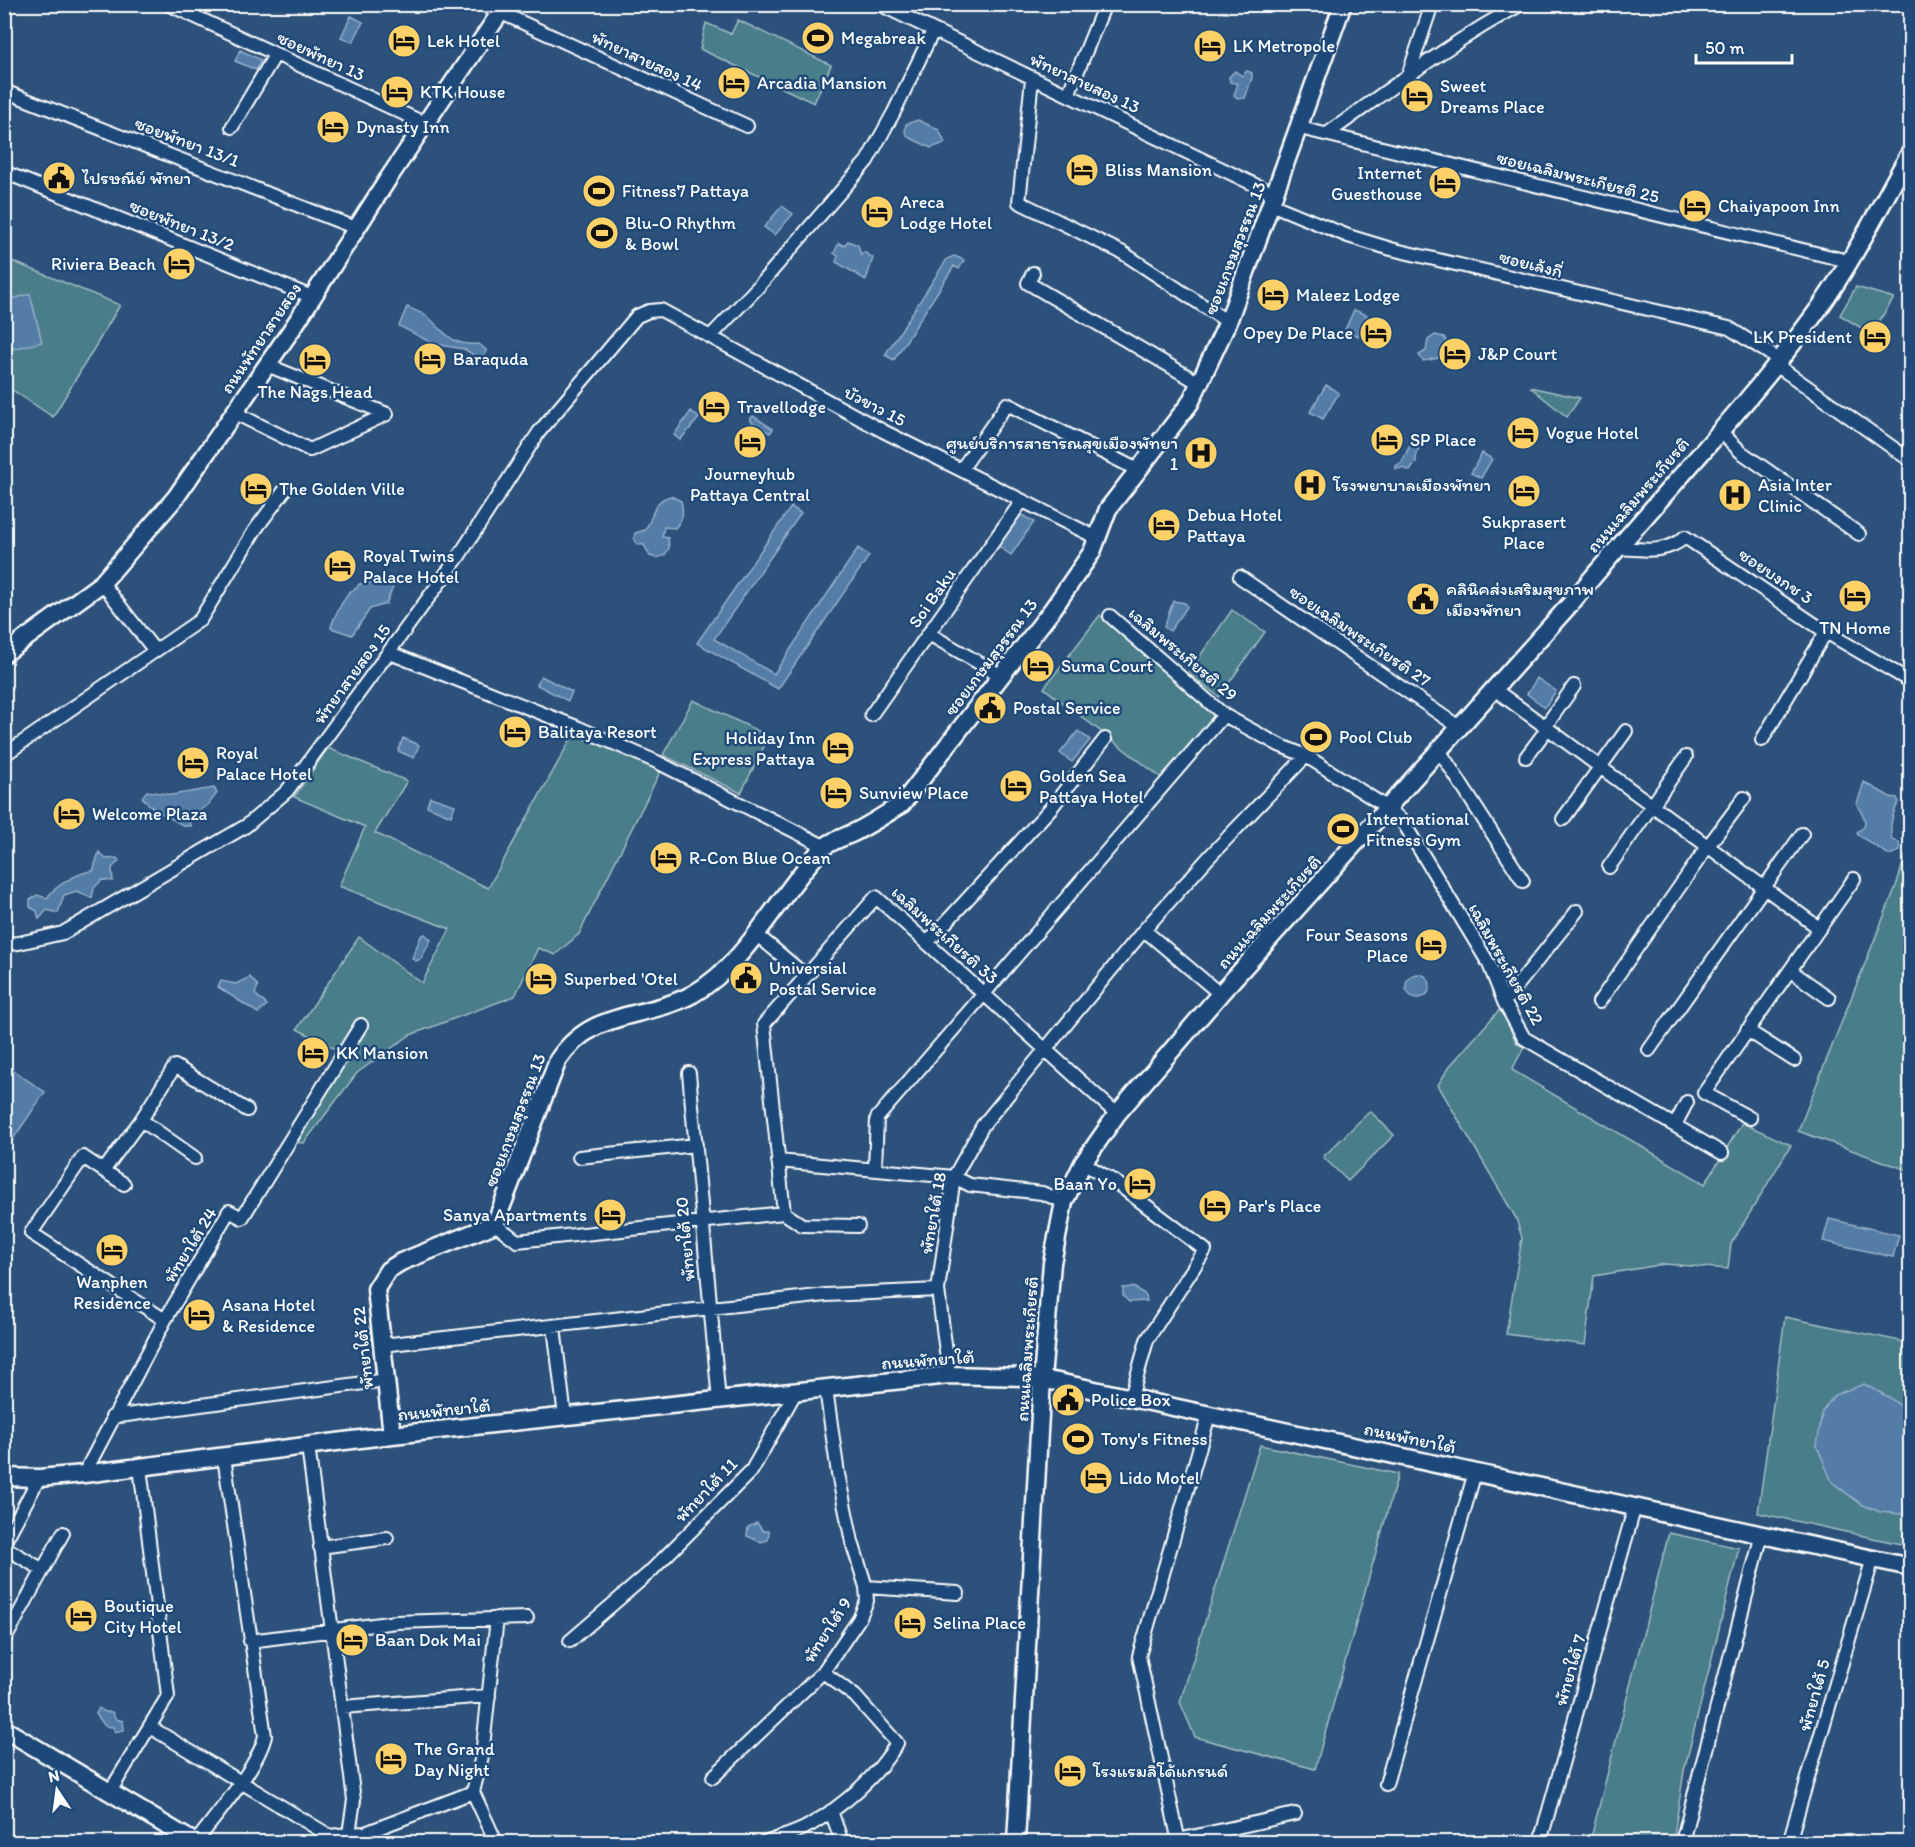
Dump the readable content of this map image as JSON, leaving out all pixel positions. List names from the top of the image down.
{
  "streets": {
    "main road": [
      "ซอยเกษมสุวรรณ 13",
      "ถนนพัทยาสายสอง",
      "ถนนเฉลิมพระเกียรติ",
      "พัทยาใต้ 22",
      "ถนนพัทยาใต้"
    ],
    "street": [
      "ซอยพัทยา 13",
      "พัทยาสายสอง 14",
      "พัทยาสายสอง 13",
      "ซอยพัทยา 13/1",
      "ซอยเฉลิมพระเกียรติ 25",
      "ซอยพัทยา 13/2",
      "ซอยเล้งกี่",
      "บัวขาว 15",
      "ซอยบงกช 3",
      "Soi Baku",
      "ซอยเฉลิมพระเกียรติ 27",
      "เฉลิมพระเกียรติ 29",
      "พัทยาสายสอง 15",
      "เฉลิมพระเกียรติ 33",
      "เฉลิมพระเกียรติ 22",
      "พัทยาใต้ 18",
      "พัทยาใต้ 20",
      "พัทยาใต้ 24",
      "พัทยาใต้ 11",
      "พัทยาใต้ 9",
      "พัทยาใต้ 7",
      "พัทยาใต้ 5"
    ]
  },
  "crossings": [
    ["ซอยพัทยา 13", "ถนนพัทยาสายสอง"],
    ["พัทยาสายสอง 14", "ถนนพัทยาสายสอง"],
    ["พัทยาสายสอง 13", "ซอยเกษมสุวรรณ 13"],
    ["พัทยาสายสอง 13", "ซอยเล้งกี่"],
    ["ซอยพัทยา 13/1", "ถนนพัทยาสายสอง"],
    ["ซอยเฉลิมพระเกียรติ 25", "ซอยเกษมสุวรรณ 13"],
    ["ซอยเฉลิมพระเกียรติ 25", "ถนนเฉลิมพระเกียรติ"],
    ["ซอยพัทยา 13/2", "ถนนพัทยาสายสอง"],
    ["ซอยเกษมสุวรรณ 13", "ซอยเล้งกี่"],
    ["ซอยเกษมสุวรรณ 13", "บัวขาว 15"],
    ["ซอยเกษมสุวรรณ 13", "พัทยาใต้ 22"],
    ["ซอยเล้งกี่", "ถนนเฉลิมพระเกียรติ"],
    ["บัวขาว 15", "Soi Baku"],
    ["บัวขาว 15", "พัทยาสายสอง 15"],
    ["ถนนเฉลิมพระเกียรติ", "ซอยบงกช 3"],
    ["ถนนเฉลิมพระเกียรติ", "ซอยเฉลิมพระเกียรติ 27"],
    ["ถนนเฉลิมพระเกียรติ", "เฉลิมพระเกียรติ 29"],
    ["ถนนเฉลิมพระเกียรติ", "เฉลิมพระเกียรติ 33"],
    ["ถนนเฉลิมพระเกียรติ", "เฉลิมพระเกียรติ 22"],
    ["ถนนเฉลิมพระเกียรติ", "ถนนพัทยาใต้"],
    ["เฉลิมพระเกียรติ 29", "เฉลิมพระเกียรติ 22"],
    ["เฉลิมพระเกียรติ 29", "พัทยาใต้ 18"],
    ["เฉลิมพระเกียรติ 33", "พัทยาใต้ 18"],
    ["พัทยาใต้ 18", "ถนนพัทยาใต้"],
    ["พัทยาใต้ 20", "ถนนพัทยาใต้"],
    ["พัทยาใต้ 24", "ถนนพัทยาใต้"],
    ["พัทยาใต้ 22", "ถนนพัทยาใต้"],
    ["ถนนพัทยาใต้", "พัทยาใต้ 11"],
    ["ถนนพัทยาใต้", "พัทยาใต้ 9"],
    ["ถนนพัทยาใต้", "พัทยาใต้ 7"],
    ["ถนนพัทยาใต้", "พัทยาใต้ 5"]
  ],
  "places": {
    "sports": [
      "Megabreak",
      "Fitness7 Pattaya",
      "Blu-O Rhythm & Bowl",
      "Pool Club",
      "International Fitness Gym",
      "Tony's Fitness"
    ],
    "hotel": [
      "Lek Hotel",
      "LK Metropole",
      "Arcadia Mansion",
      "KTK House",
      "Sweet Dreams Place",
      "Dynasty Inn",
      "Bliss Mansion",
      "Internet Guesthouse",
      "Chaiyapoon Inn",
      "Areca Lodge Hotel",
      "Riviera Beach",
      "Maleez Lodge",
      "Opey De Place",
      "LK President",
      "J&P Court",
      "Baraquda",
      "The Nags Head",
      "Travellodge",
      "Vogue Hotel",
      "SP Place",
      "Journeyhub Pattaya Central",
      "The Golden Ville",
      "Sukprasert Place",
      "Debua Hotel Pattaya",
      "Royal Twins Palace Hotel",
      "TN Home",
      "Suma Court",
      "Balitaya Resort",
      "Holiday Inn Express Pattaya",
      "Royal Palace Hotel",
      "Golden Sea Pattaya Hotel",
      "Sunview Place",
      "Welcome Plaza",
      "R-Con Blue Ocean",
      "Four Seasons Place",
      "Superbed 'Otel",
      "KK Mansion",
      "Baan Yo",
      "Par's Place",
      "Sanya Apartments",
      "Wanphen Residence",
      "Asana Hotel & Residence",
      "Lido Motel",
      "Boutique City Hotel",
      "Selina Place",
      "Baan Dok Mai",
      "The Grand Day Night",
      "โรงแรมลิโด้แกรนด์"
    ],
    "public building": [
      "ไปรษณีย์ พัทยา",
      "คลินิคส่งเสริมสุขภาพ เมืองพัทยา",
      "Postal Service",
      "Universial Postal Service",
      "Police Box"
    ],
    "hospital": ["ศูนย์บริการสาธารณสุขเมืองพัทยา 1", "โรงพยาบาลเมืองพัทยา", "Asia Inter Clinic"]
  },
  "scale_bar": "50 m",
  "north": "top"
}
